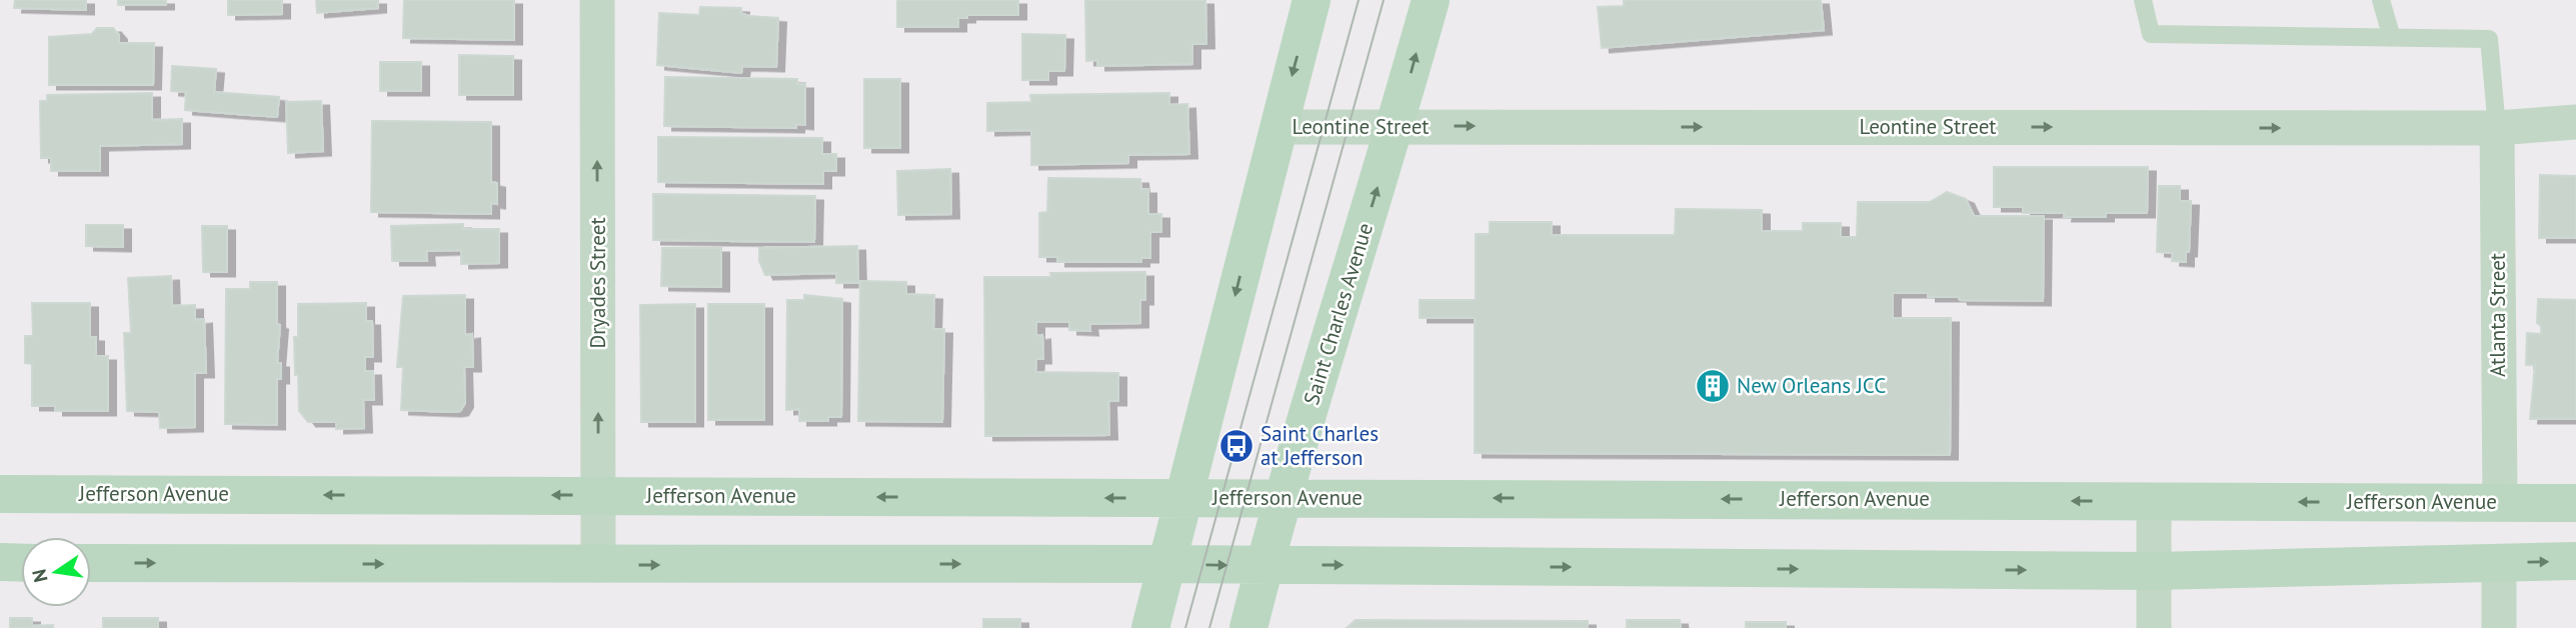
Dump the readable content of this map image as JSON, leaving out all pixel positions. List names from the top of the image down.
{
  "streets": {
    "street": [
      "Leontine Street",
      "Dryades Street",
      "Saint Charles Avenue",
      "Atlanta Street",
      "Jefferson Avenue"
    ]
  },
  "crossings": [
    ["Leontine Street", "Saint Charles Avenue"],
    ["Leontine Street", "Atlanta Street"],
    ["Dryades Street", "Jefferson Avenue"],
    ["Saint Charles Avenue", "Jefferson Avenue"],
    ["Atlanta Street", "Jefferson Avenue"]
  ],
  "one_way": ["Leontine Street", "Dryades Street"],
  "places": {
    "building": ["New Orleans JCC"],
    "bus stop": ["Saint Charles at Jefferson"]
  },
  "north": "left"
}
